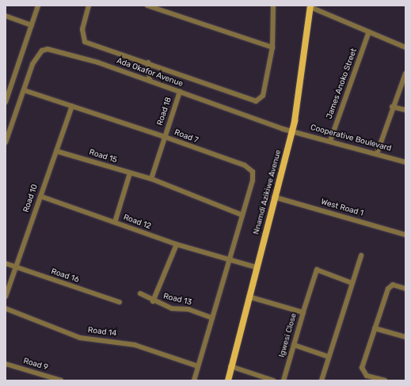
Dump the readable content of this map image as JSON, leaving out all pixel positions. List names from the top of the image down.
{
  "streets": {
    "main road": ["Nnamdi Azikiwe Avenue"],
    "street": [
      "Ada Okafor Avenue",
      "James Anoko Street",
      "Road 18",
      "Road 7",
      "Cooperative Boulevard",
      "Road 15",
      "Road 10",
      "West Road 1",
      "Road 12",
      "Road 16",
      "Road 13",
      "Road 14",
      "Igwesi Close",
      "Road 9"
    ]
  },
  "crossings": [
    ["Ada Okafor Avenue", "Road 18"],
    ["Ada Okafor Avenue", "Road 7"],
    ["Ada Okafor Avenue", "Cooperative Boulevard"],
    ["Ada Okafor Avenue", "Nnamdi Azikiwe Avenue"],
    ["James Anoko Street", "Cooperative Boulevard"],
    ["Road 18", "Road 7"],
    ["Road 18", "Road 15"],
    ["Road 7", "Road 15"],
    ["Road 7", "Road 10"],
    ["Road 7", "Road 12"],
    ["Road 7", "Road 13"],
    ["Road 7", "Road 14"],
    ["Cooperative Boulevard", "Nnamdi Azikiwe Avenue"],
    ["Road 15", "Road 10"],
    ["Nnamdi Azikiwe Avenue", "West Road 1"],
    ["Nnamdi Azikiwe Avenue", "Road 12"],
    ["Nnamdi Azikiwe Avenue", "Igwesi Close"],
    ["Road 10", "Road 12"],
    ["Road 10", "Road 16"]
  ]
}
